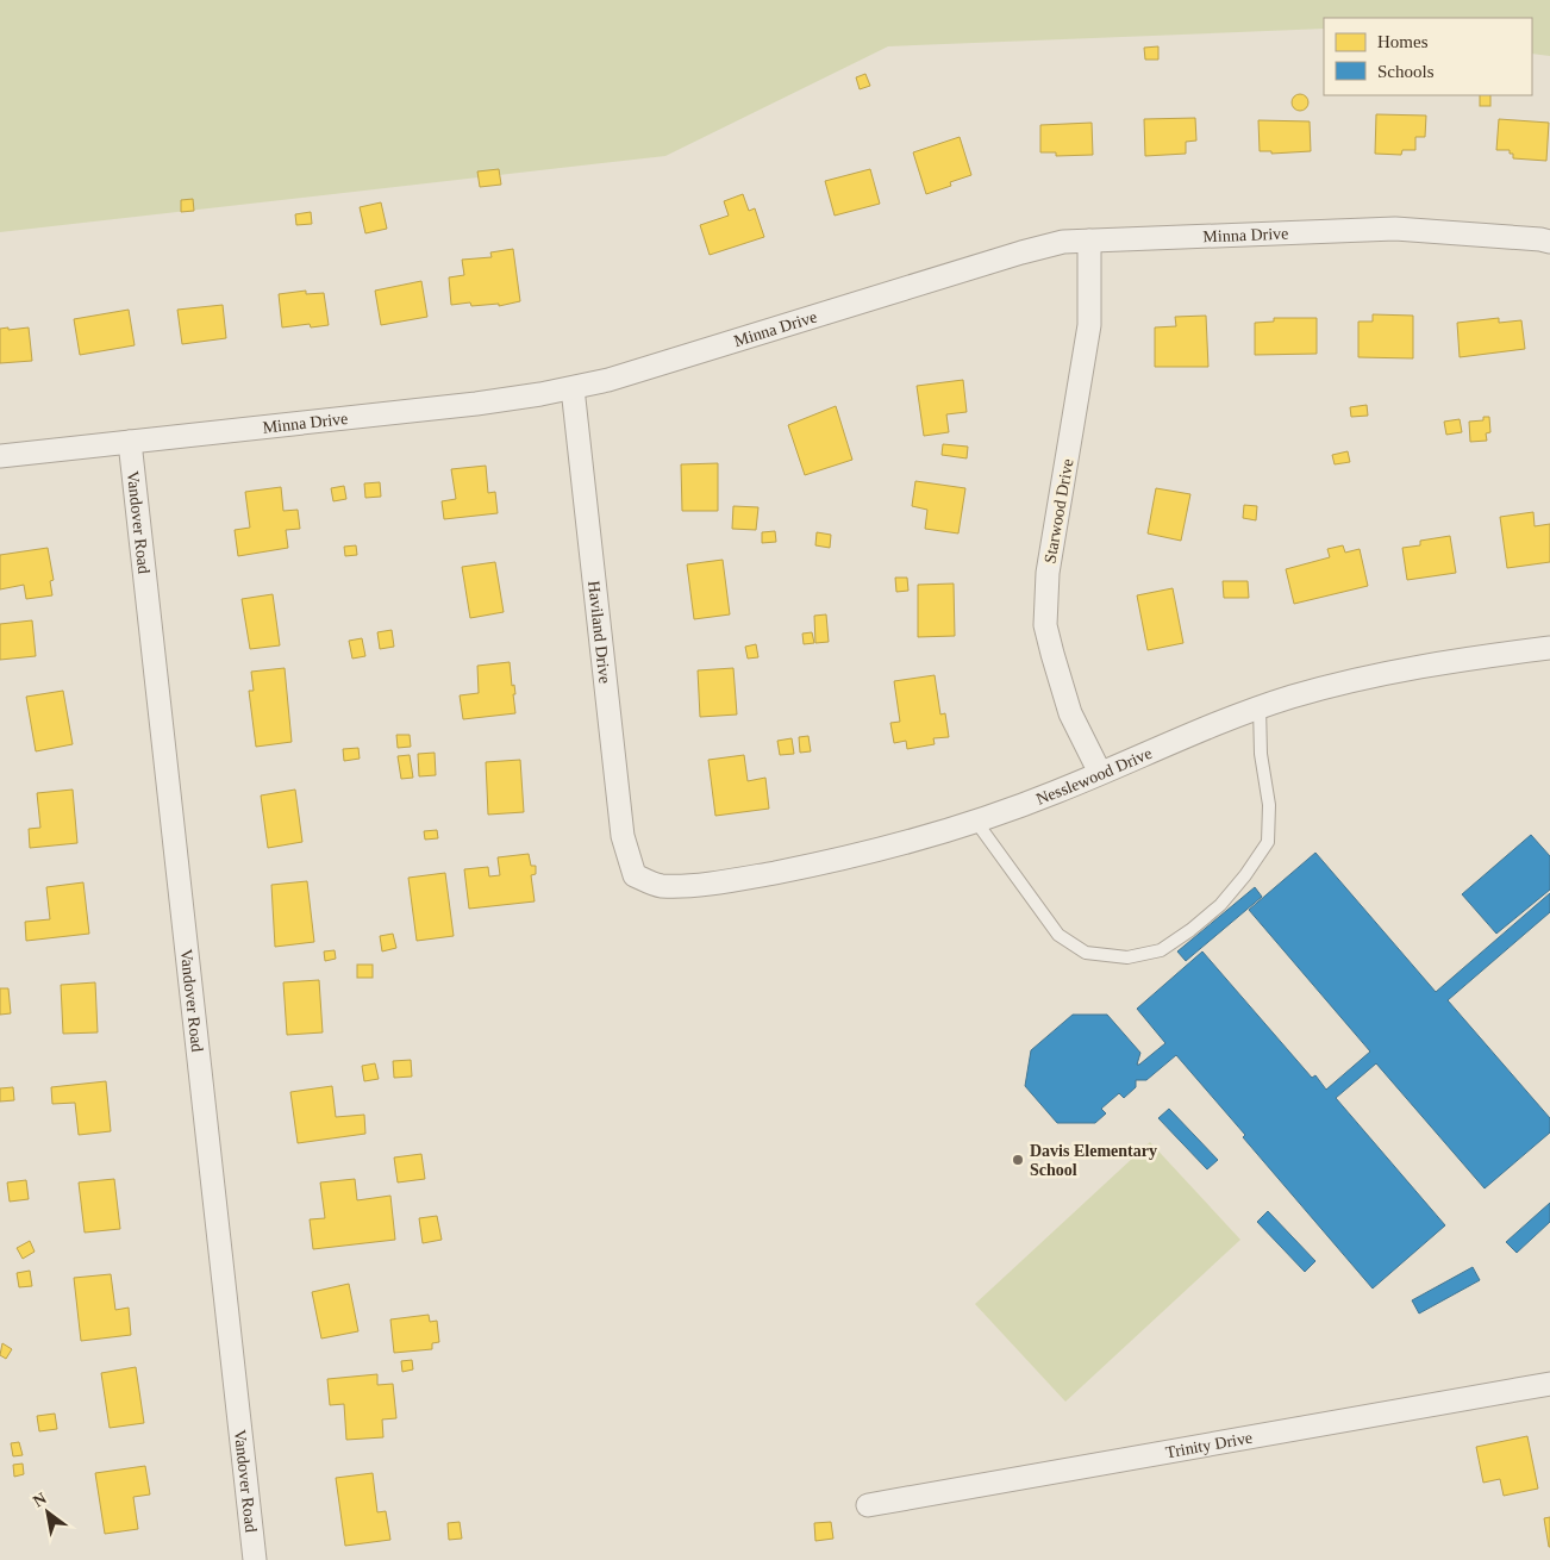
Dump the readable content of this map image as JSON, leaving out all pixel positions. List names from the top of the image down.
{
  "streets": {
    "street": [
      "Minna Drive",
      "Starwood Drive",
      "Vandover Road",
      "Haviland Drive",
      "Nesslewood Drive",
      "Trinity Drive"
    ]
  },
  "crossings": [
    ["Minna Drive", "Starwood Drive"],
    ["Minna Drive", "Vandover Road"],
    ["Minna Drive", "Haviland Drive"],
    ["Starwood Drive", "Nesslewood Drive"],
    ["Haviland Drive", "Nesslewood Drive"]
  ],
  "places": ["Davis Elementary School"],
  "legend": ["Homes", "Schools"],
  "north": "top left"
}
